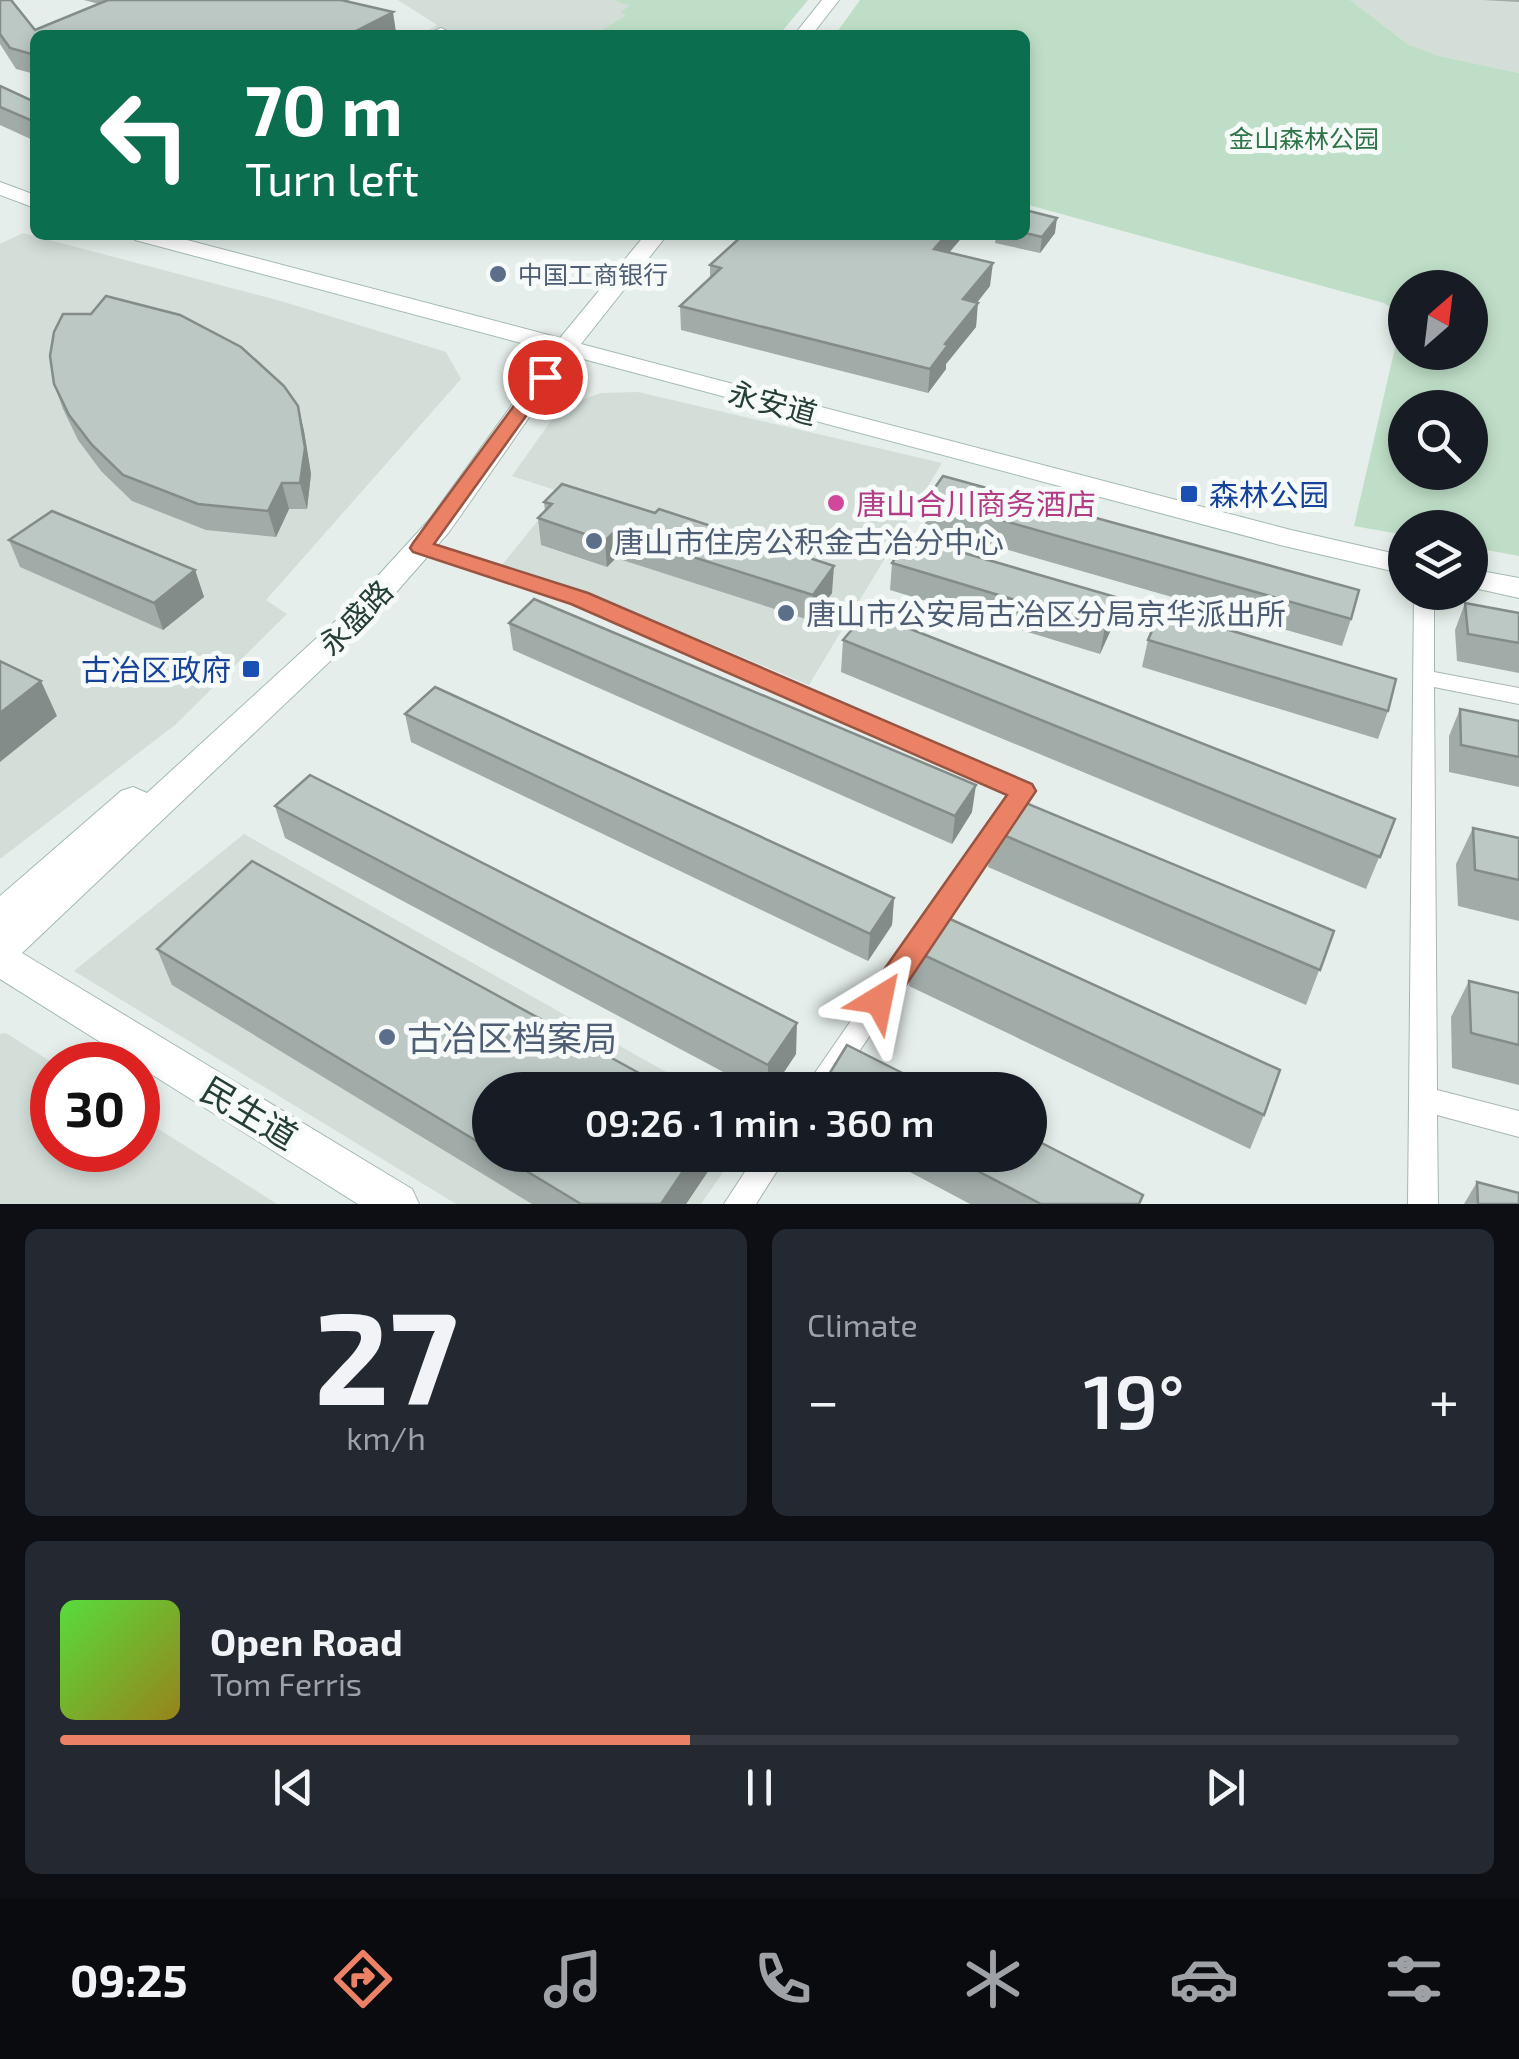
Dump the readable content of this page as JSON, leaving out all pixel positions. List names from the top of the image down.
{
  "streets": {
    "main road": ["永安道", "永盛路", "民生道"]
  },
  "crossings": [
    ["永安道", "永盛路"]
  ],
  "parks": ["金山森林公园"],
  "places": {
    "other": [
      "中国工商银行",
      "唐山合川商务酒店",
      "唐山市住房公积金古冶分中心",
      "唐山市公安局古冶区分局京华派出所",
      "古冶区档案局"
    ],
    "transit": ["森林公园", "古冶区政府"]
  },
  "north": "top right",
  "page": {
    "turn": ["70 m", "Turn left"],
    "limit": "30",
    "trip": "09:26 · 1 min · 360 m",
    "tile": [
      ["27", "km/h"],
      "Climate"
    ],
    "heat": ["−", "19°", "+"],
    "song": ["Open Road", "Tom Ferris"],
    "tabs": "09:25"
  }
}
